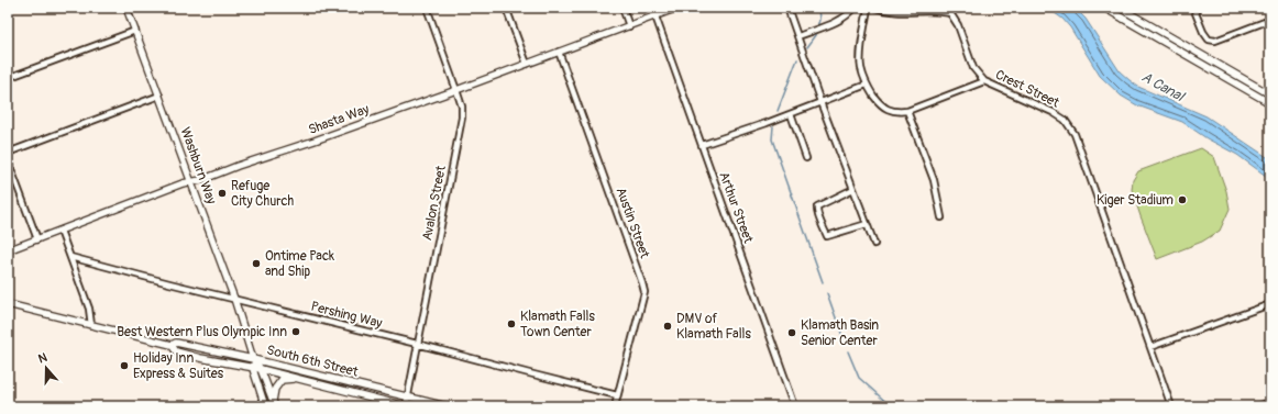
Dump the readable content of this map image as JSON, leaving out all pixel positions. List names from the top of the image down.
{
  "streets": {
    "main road": ["Shasta Way", "Washburn Way", "South 6th Street"],
    "street": [
      "Crest Street",
      "Avalon Street",
      "Arthur Street",
      "Austin Street",
      "Pershing Way"
    ]
  },
  "crossings": [
    ["Shasta Way", "Washburn Way"],
    ["Shasta Way", "Avalon Street"],
    ["Shasta Way", "Arthur Street"],
    ["Shasta Way", "Austin Street"],
    ["Washburn Way", "Pershing Way"],
    ["Washburn Way", "South 6th Street"],
    ["Avalon Street", "Pershing Way"],
    ["Avalon Street", "South 6th Street"],
    ["Austin Street", "Pershing Way"]
  ],
  "water": ["A Canal"],
  "places": [
    "Refuge City Church",
    "Kiger Stadium",
    "Ontime Pack and Ship",
    "Klamath Falls Town Center",
    "DMV of Klamath Falls",
    "Best Western Plus Olympic Inn",
    "Klamath Basin Senior Center",
    "Holiday Inn Express & Suites"
  ],
  "north": "top"
}
